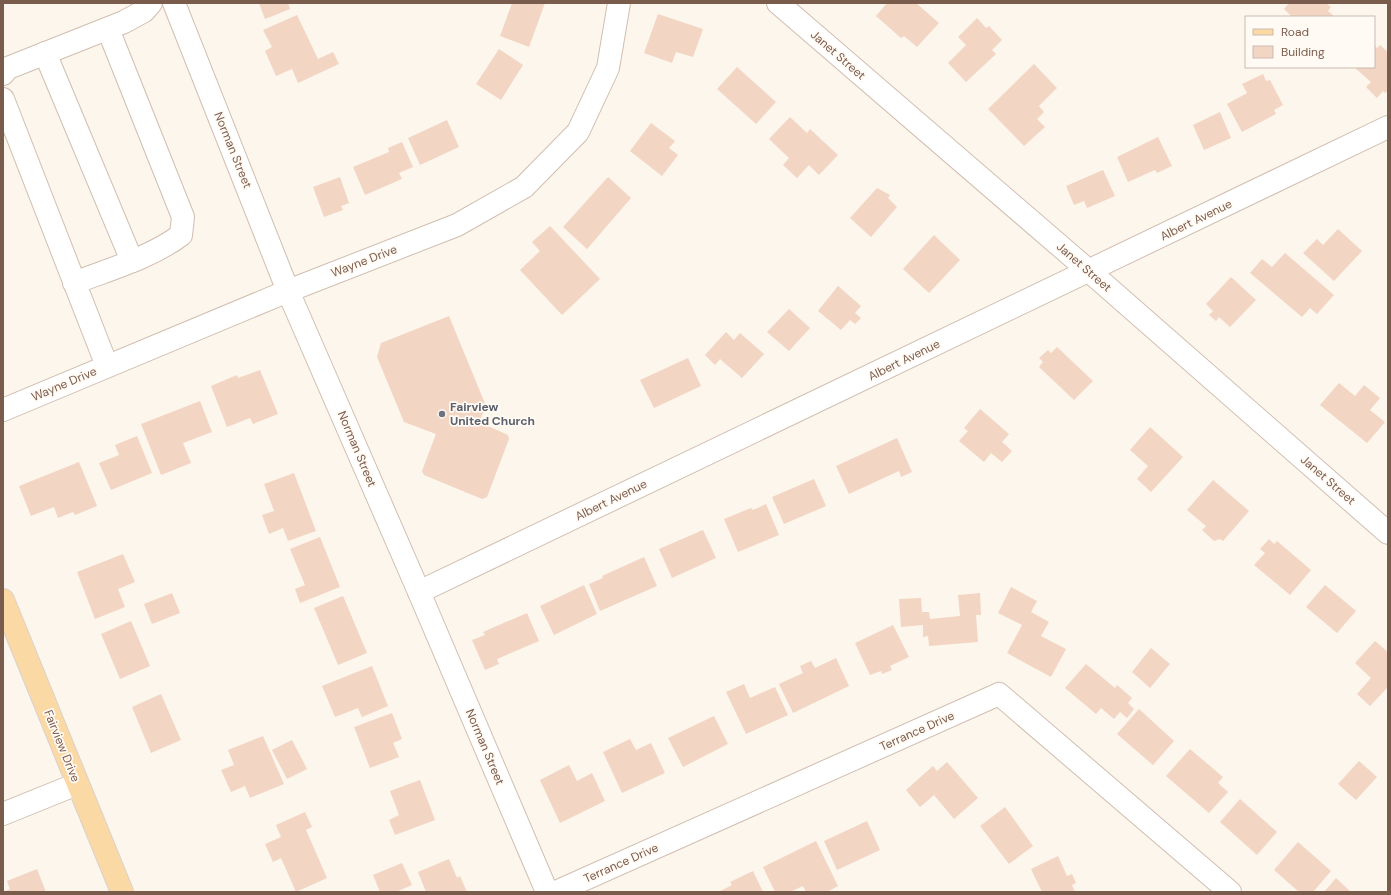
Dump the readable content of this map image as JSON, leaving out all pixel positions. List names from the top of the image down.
{
  "streets": {
    "main road": ["Fairview Drive"],
    "street": [
      "Janet Street",
      "Norman Street",
      "Albert Avenue",
      "Wayne Drive",
      "Terrance Drive"
    ]
  },
  "crossings": [
    ["Janet Street", "Albert Avenue"],
    ["Norman Street", "Albert Avenue"],
    ["Norman Street", "Wayne Drive"]
  ],
  "places": ["Fairview United Church"],
  "legend": ["Road", "Building"]
}
